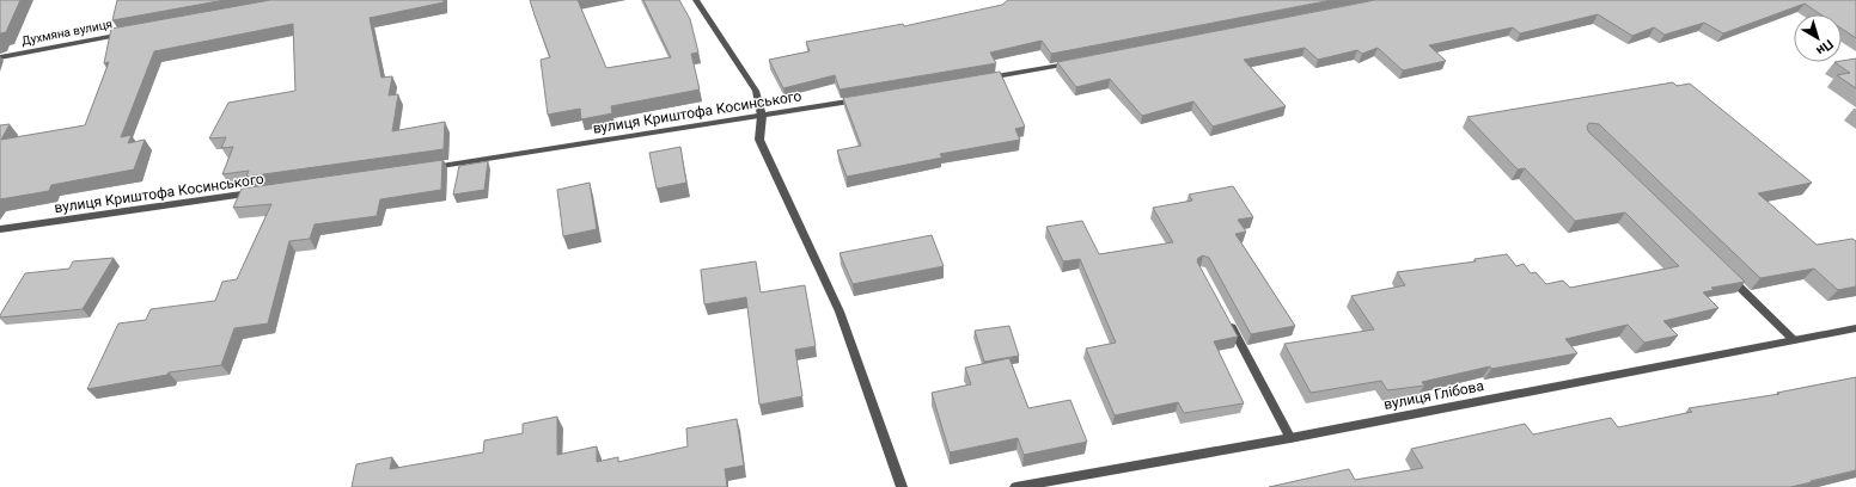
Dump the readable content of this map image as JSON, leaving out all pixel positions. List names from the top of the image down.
{
  "streets": {
    "street": ["Духмяна вулиця", "вулиця Криштофа Косинського", "вулиця Глібова"]
  },
  "north": "bottom right"
}
